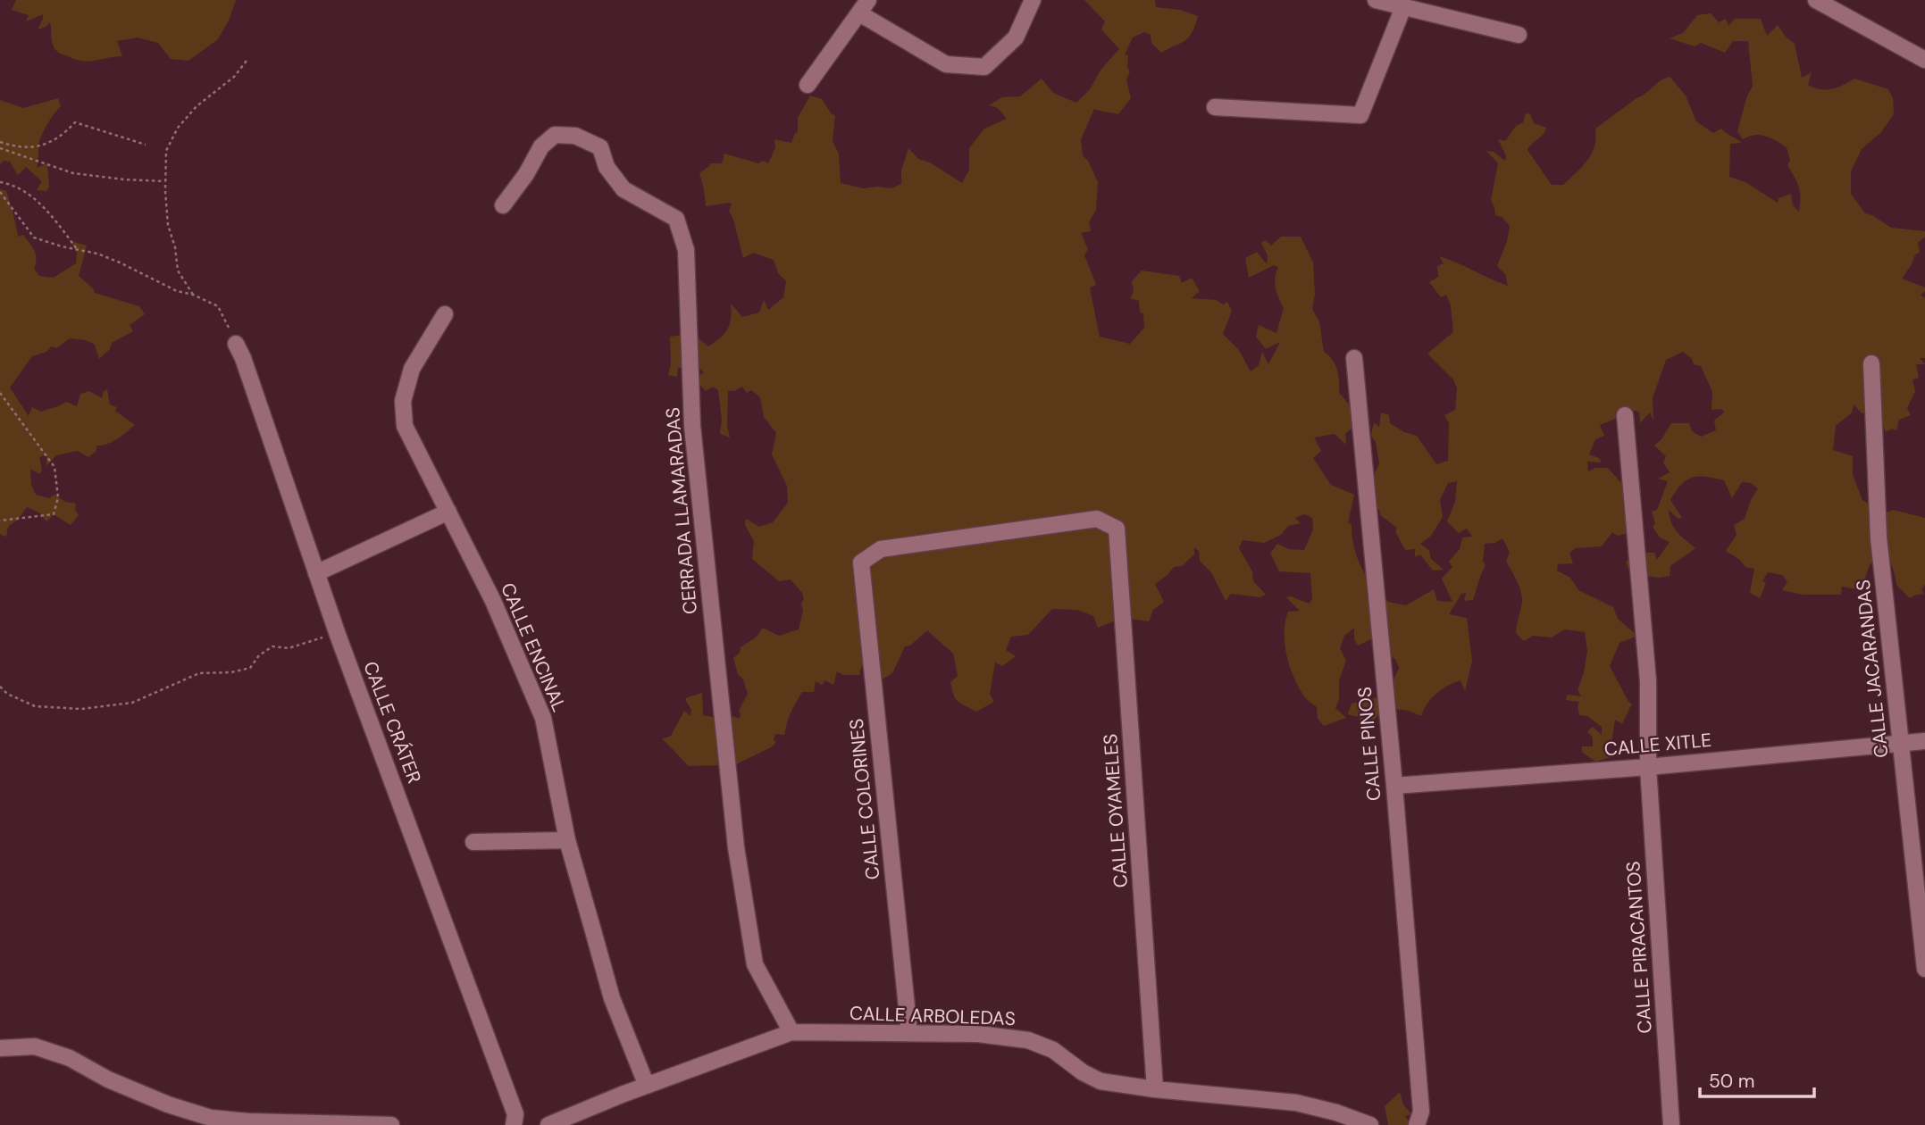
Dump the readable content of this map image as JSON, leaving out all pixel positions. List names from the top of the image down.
{
  "streets": {
    "street": [
      "CERRADA LLAMARADAS",
      "CALLE ENCINAL",
      "CALLE JACARANDAS",
      "CALLE CRÁTER",
      "CALLE PINOS",
      "CALLE XITLE",
      "CALLE COLORINES",
      "CALLE OYAMELES",
      "CALLE PIRACANTOS",
      "CALLE ARBOLEDAS"
    ]
  },
  "crossings": [
    ["CERRADA LLAMARADAS", "CALLE ARBOLEDAS"],
    ["CALLE ENCINAL", "CALLE ARBOLEDAS"],
    ["CALLE JACARANDAS", "CALLE XITLE"],
    ["CALLE PINOS", "CALLE XITLE"],
    ["CALLE XITLE", "CALLE PIRACANTOS"],
    ["CALLE COLORINES", "CALLE OYAMELES"],
    ["CALLE COLORINES", "CALLE ARBOLEDAS"],
    ["CALLE OYAMELES", "CALLE ARBOLEDAS"]
  ],
  "scale_bar": "50 m"
}
